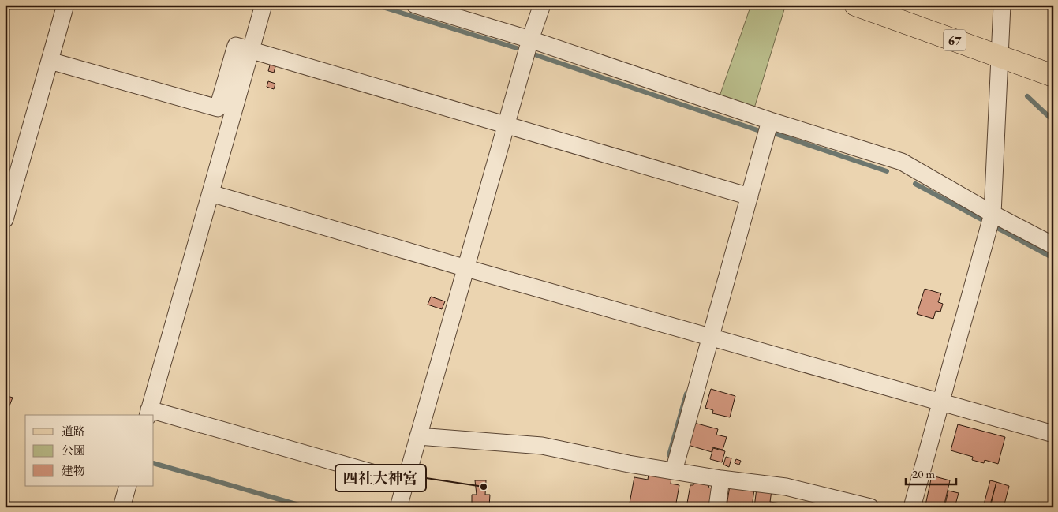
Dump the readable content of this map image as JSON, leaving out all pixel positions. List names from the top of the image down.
{
  "streets": {
    "main road": ["67"]
  },
  "places": ["四社大神宮"],
  "legend": ["道路", "公園", "建物"],
  "scale_bar": "20 m"
}
